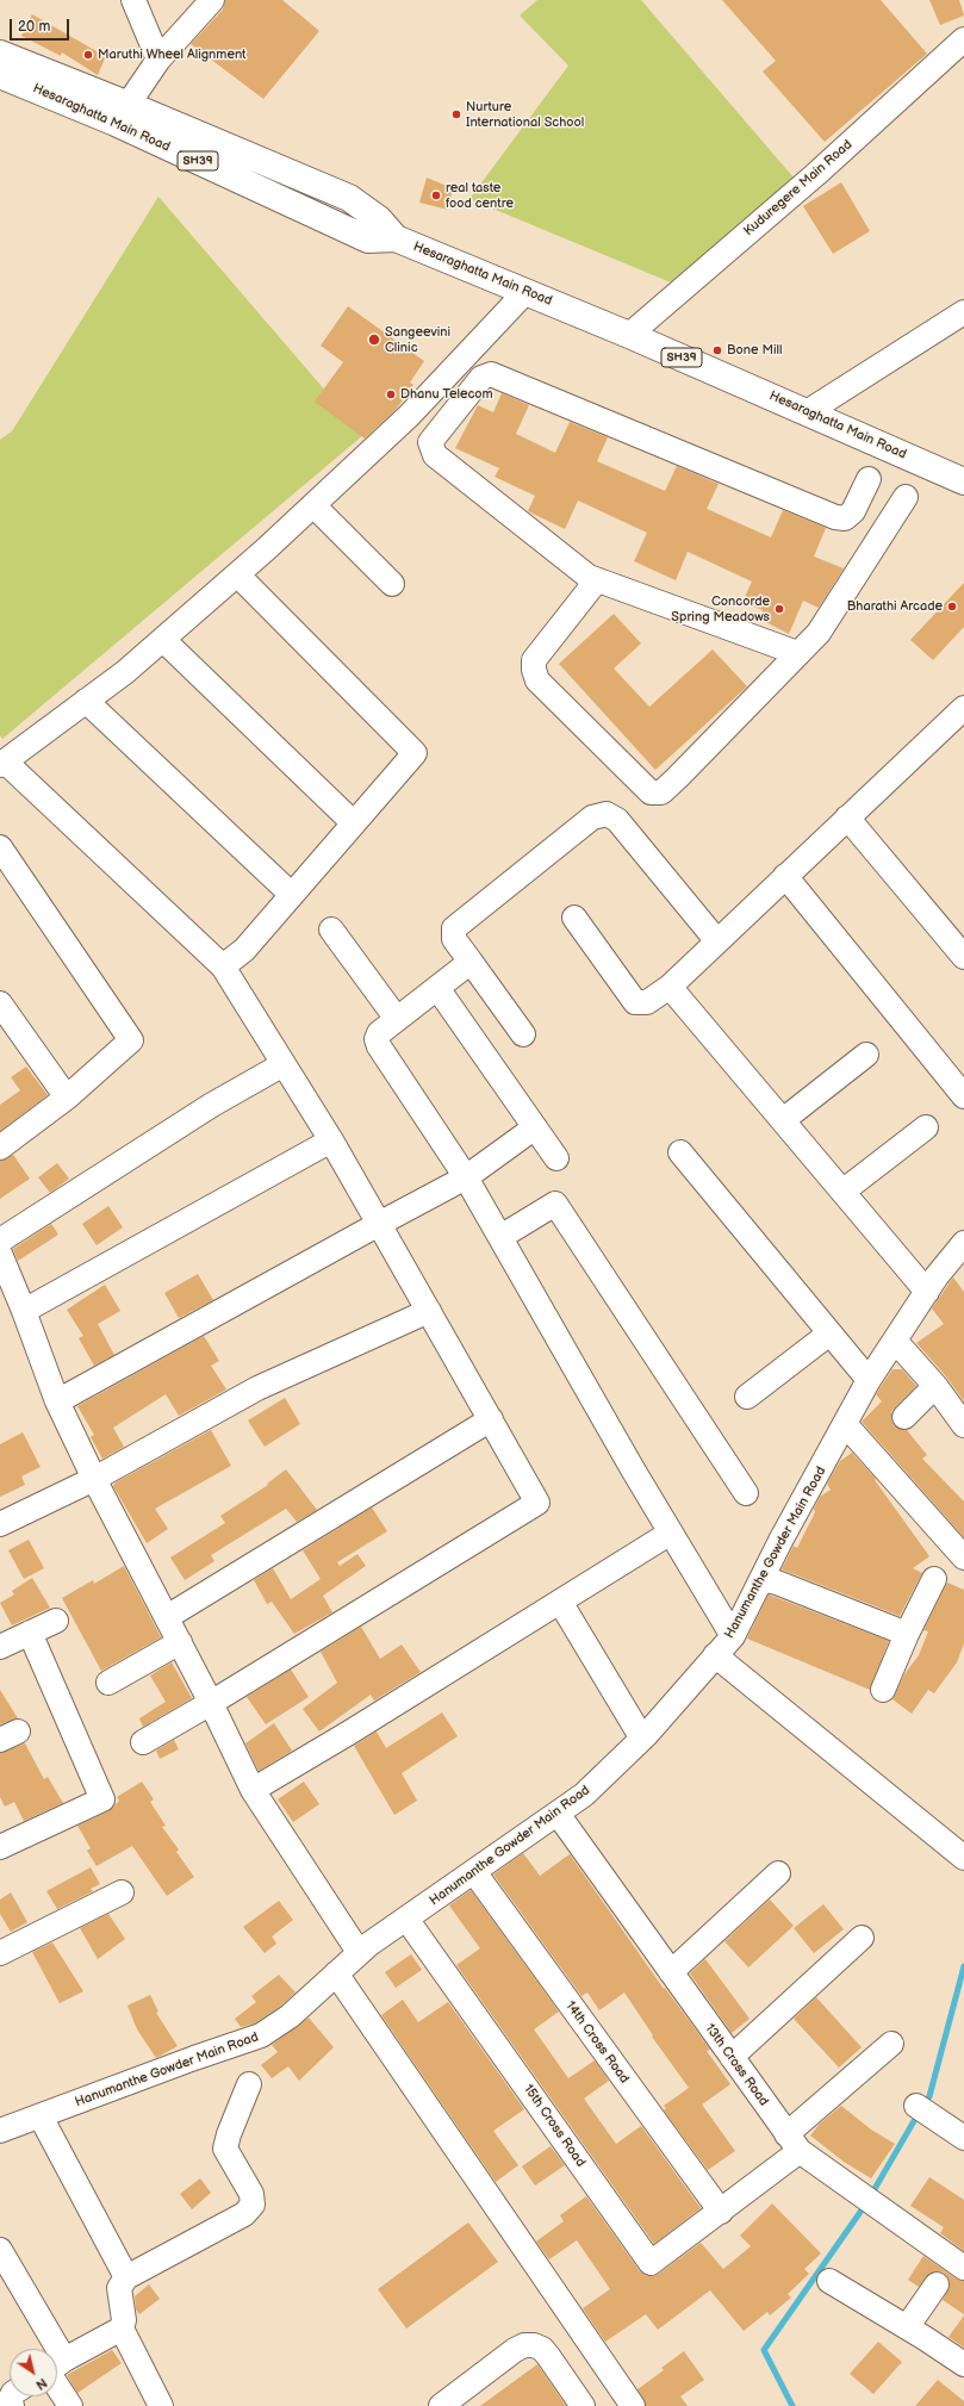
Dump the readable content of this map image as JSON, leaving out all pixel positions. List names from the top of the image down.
{
  "streets": {
    "main road": ["Hesaraghatta Main Road", "SH39"],
    "street": [
      "Kuduregere Main Road",
      "Hanumanthe Gowder Main Road",
      "14th Cross Road",
      "13th Cross Road",
      "15th Cross Road"
    ]
  },
  "crossings": [
    ["Hesaraghatta Main Road", "Kuduregere Main Road"],
    ["Hanumanthe Gowder Main Road", "14th Cross Road"],
    ["Hanumanthe Gowder Main Road", "13th Cross Road"],
    ["Hanumanthe Gowder Main Road", "15th Cross Road"],
    ["14th Cross Road", "15th Cross Road"]
  ],
  "places": [
    "Maruthi Wheel Alignment",
    "Nurture International School",
    "real taste food centre",
    "Sangeevini Clinic",
    "Bone Mill",
    "Dhanu Telecom",
    "Bharathi Arcade",
    "Concorde Spring Meadows"
  ],
  "scale_bar": "20 m",
  "north": "bottom right"
}
